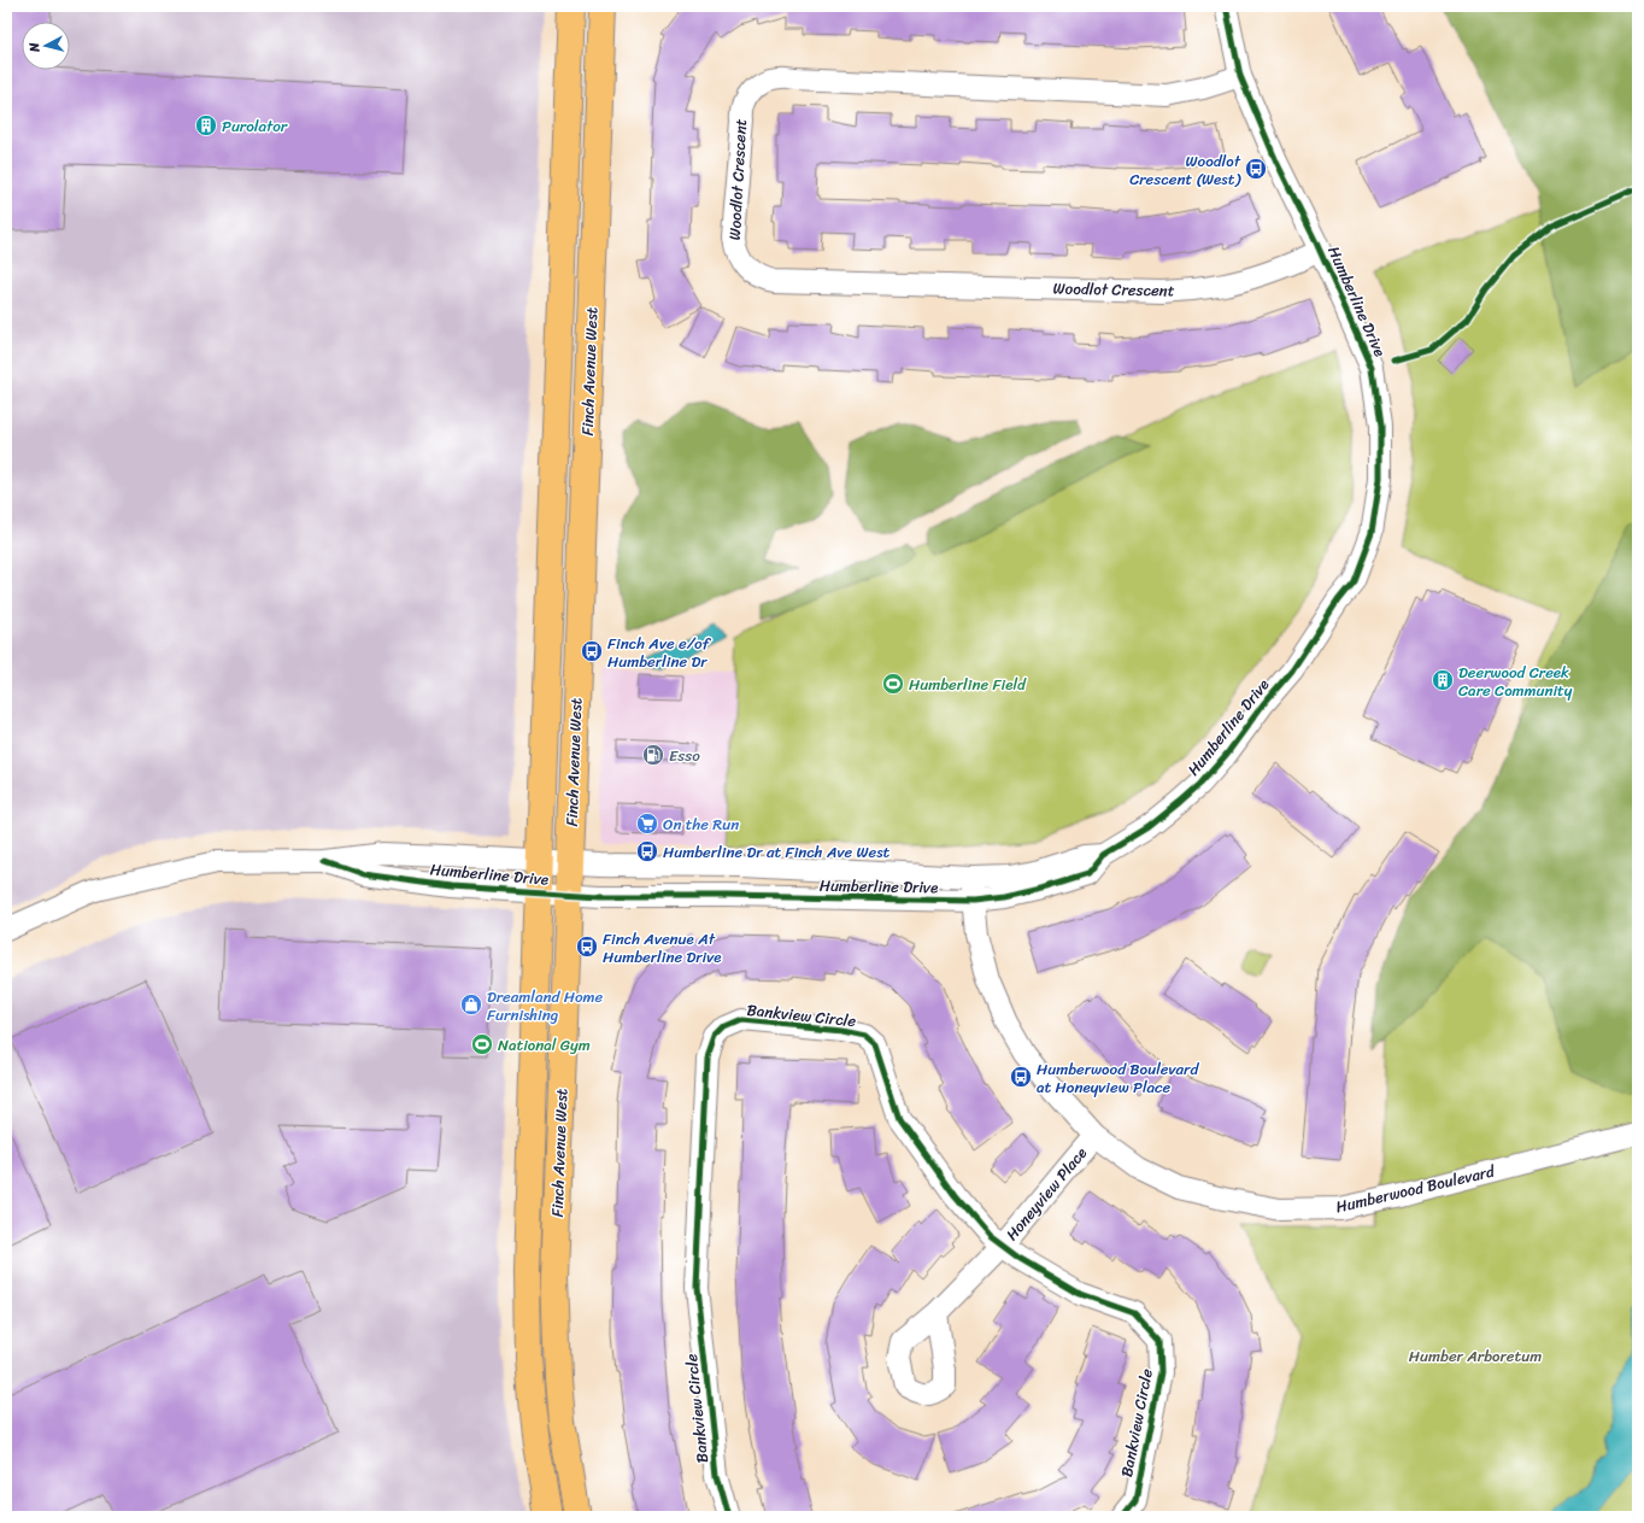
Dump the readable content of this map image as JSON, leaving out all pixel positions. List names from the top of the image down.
{
  "streets": {
    "main road": ["Finch Avenue West"],
    "street": [
      "Woodlot Crescent",
      "Humberline Drive",
      "Bankview Circle",
      "Humberwood Boulevard",
      "Honeyview Place"
    ]
  },
  "crossings": [
    ["Woodlot Crescent", "Humberline Drive"],
    ["Humberline Drive", "Finch Avenue West"],
    ["Humberline Drive", "Humberwood Boulevard"],
    ["Bankview Circle", "Honeyview Place"],
    ["Humberwood Boulevard", "Honeyview Place"]
  ],
  "parks": ["Humber Arboretum"],
  "places": {
    "building": ["Purolator", "Deerwood Creek Care Community"],
    "bus stop": [
      "Woodlot Crescent (West)",
      "Finch Ave e/of Humberline Dr",
      "Humberline Dr at Finch Ave West",
      "Finch Avenue At Humberline Drive",
      "Humberwood Boulevard at Honeyview Place"
    ],
    "sports": ["Humberline Field", "National Gym"],
    "fuel station": ["Esso"],
    "supermarket": ["On the Run"],
    "shop": ["Dreamland Home Furnishing"]
  },
  "north": "left"
}
